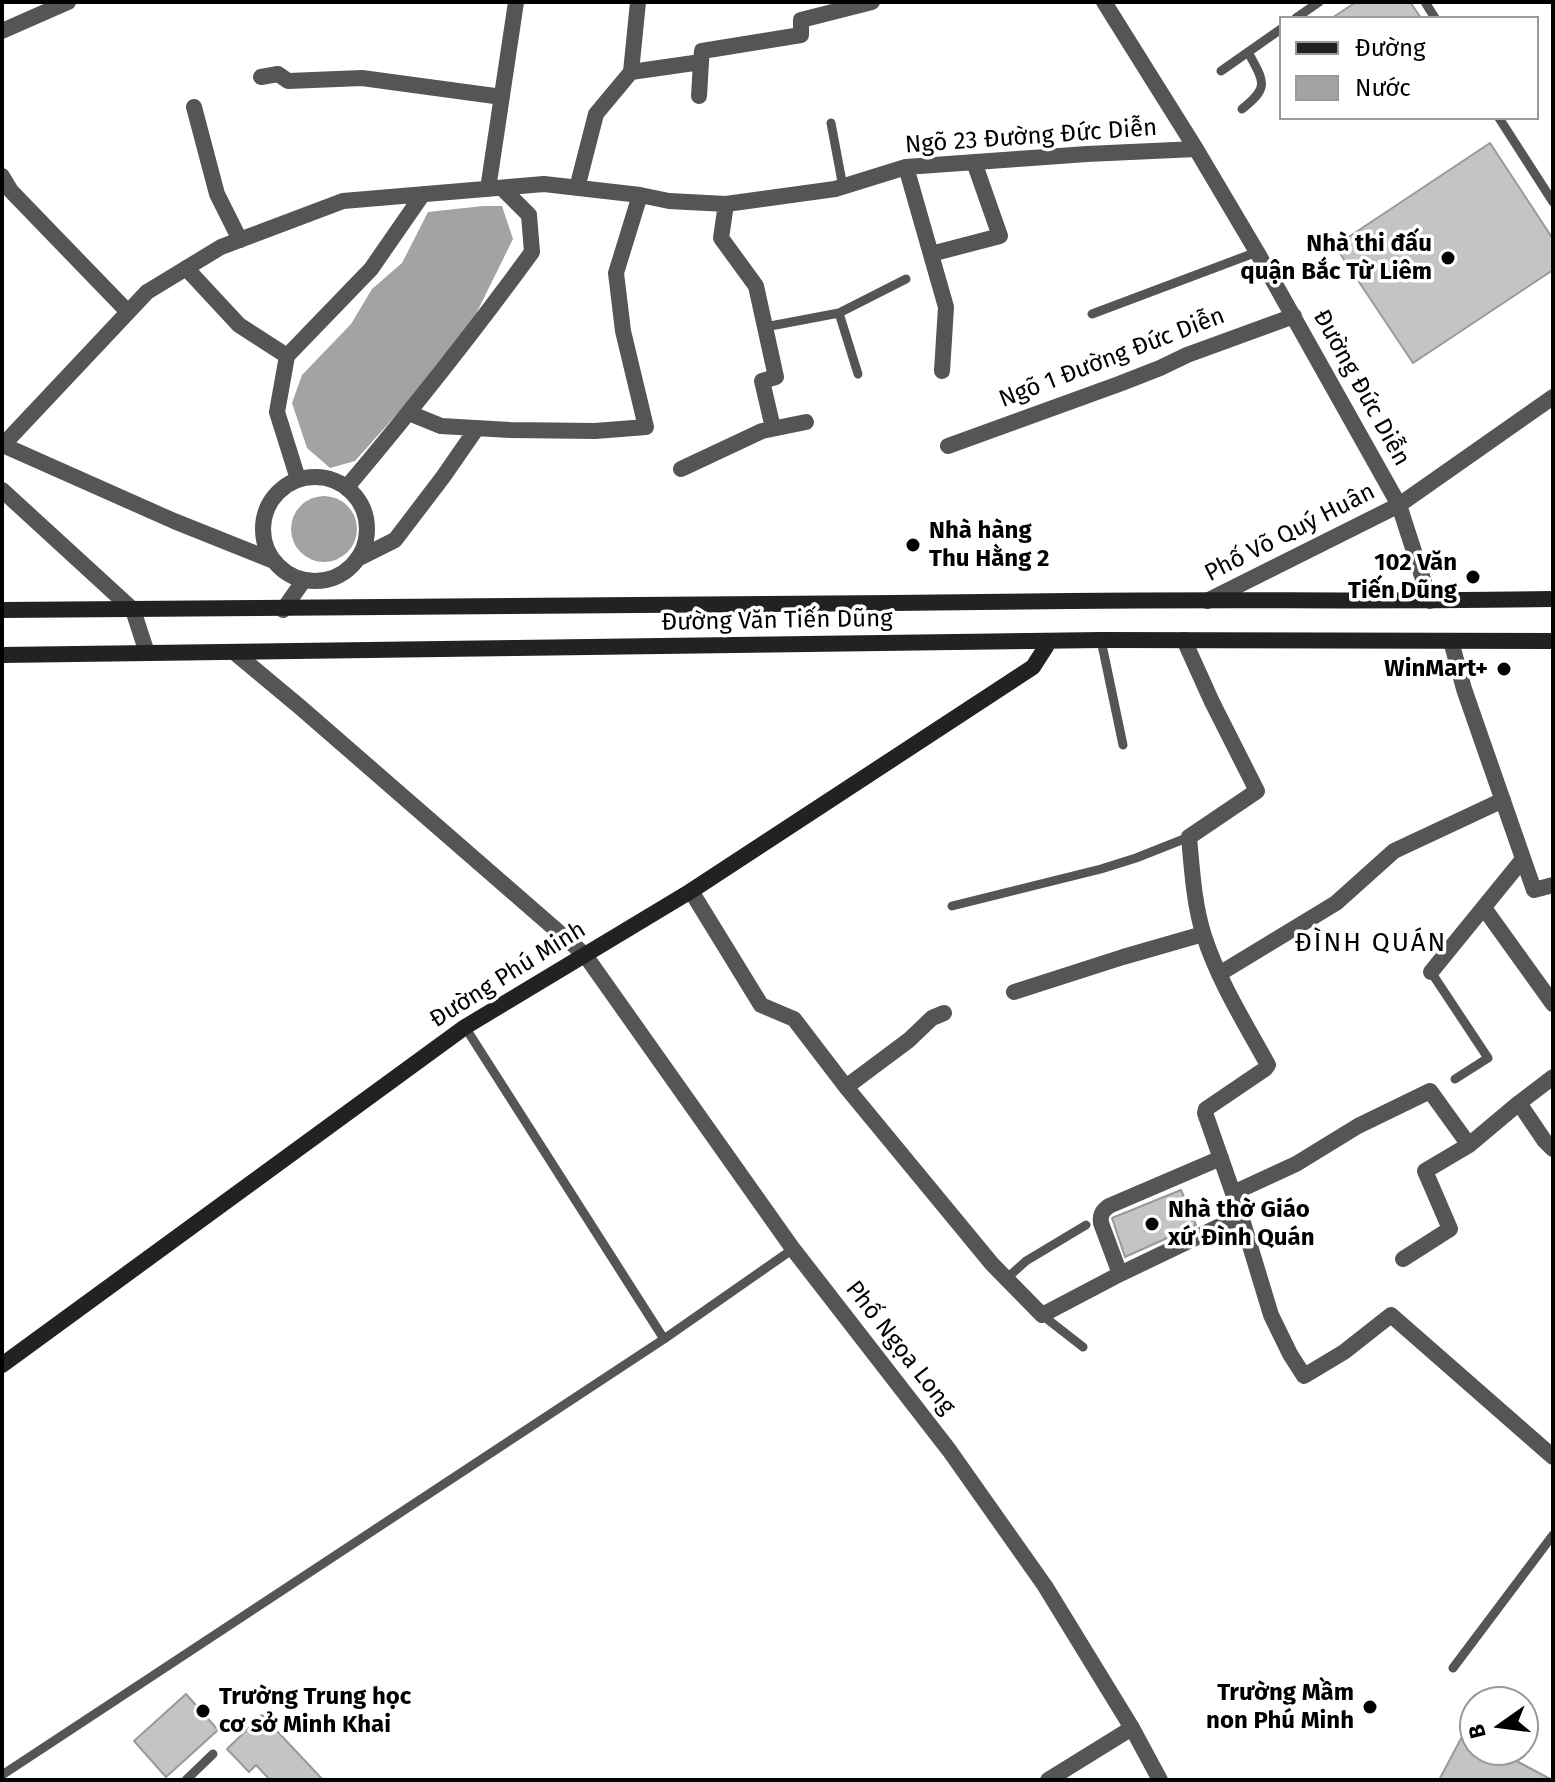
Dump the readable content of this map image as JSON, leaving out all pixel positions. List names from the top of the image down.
{
  "streets": {
    "main road": ["Đường Văn Tiến Dũng", "Đường Phú Minh"],
    "street": [
      "Ngõ 23 Đường Đức Diễn",
      "Ngõ 1 Đường Đức Diễn",
      "Đường Đức Diễn",
      "Phố Võ Quý Huân",
      "Phố Ngọa Long"
    ]
  },
  "crossings": [
    ["Ngõ 23 Đường Đức Diễn", "Đường Đức Diễn"],
    ["Ngõ 1 Đường Đức Diễn", "Đường Đức Diễn"],
    ["Đường Đức Diễn", "Phố Võ Quý Huân"],
    ["Đường Đức Diễn", "Đường Văn Tiến Dũng"],
    ["Phố Võ Quý Huân", "Đường Văn Tiến Dũng"],
    ["Đường Văn Tiến Dũng", "Đường Phú Minh"],
    ["Đường Văn Tiến Dũng", "Phố Ngọa Long"],
    ["Đường Phú Minh", "Phố Ngọa Long"]
  ],
  "districts": ["ĐÌNH QUÁN"],
  "places": [
    "Nhà thi đấu quận Bắc Từ Liêm",
    "Nhà hàng Thu Hằng 2",
    "102 Văn Tiến Dũng",
    "WinMart+",
    "Nhà thờ Giáo xứ Đình Quán",
    "Trường Mầm non Phú Minh",
    "Trường Trung học cơ sở Minh Khai"
  ],
  "legend": ["Đường", "Nước"],
  "north": "left"
}
